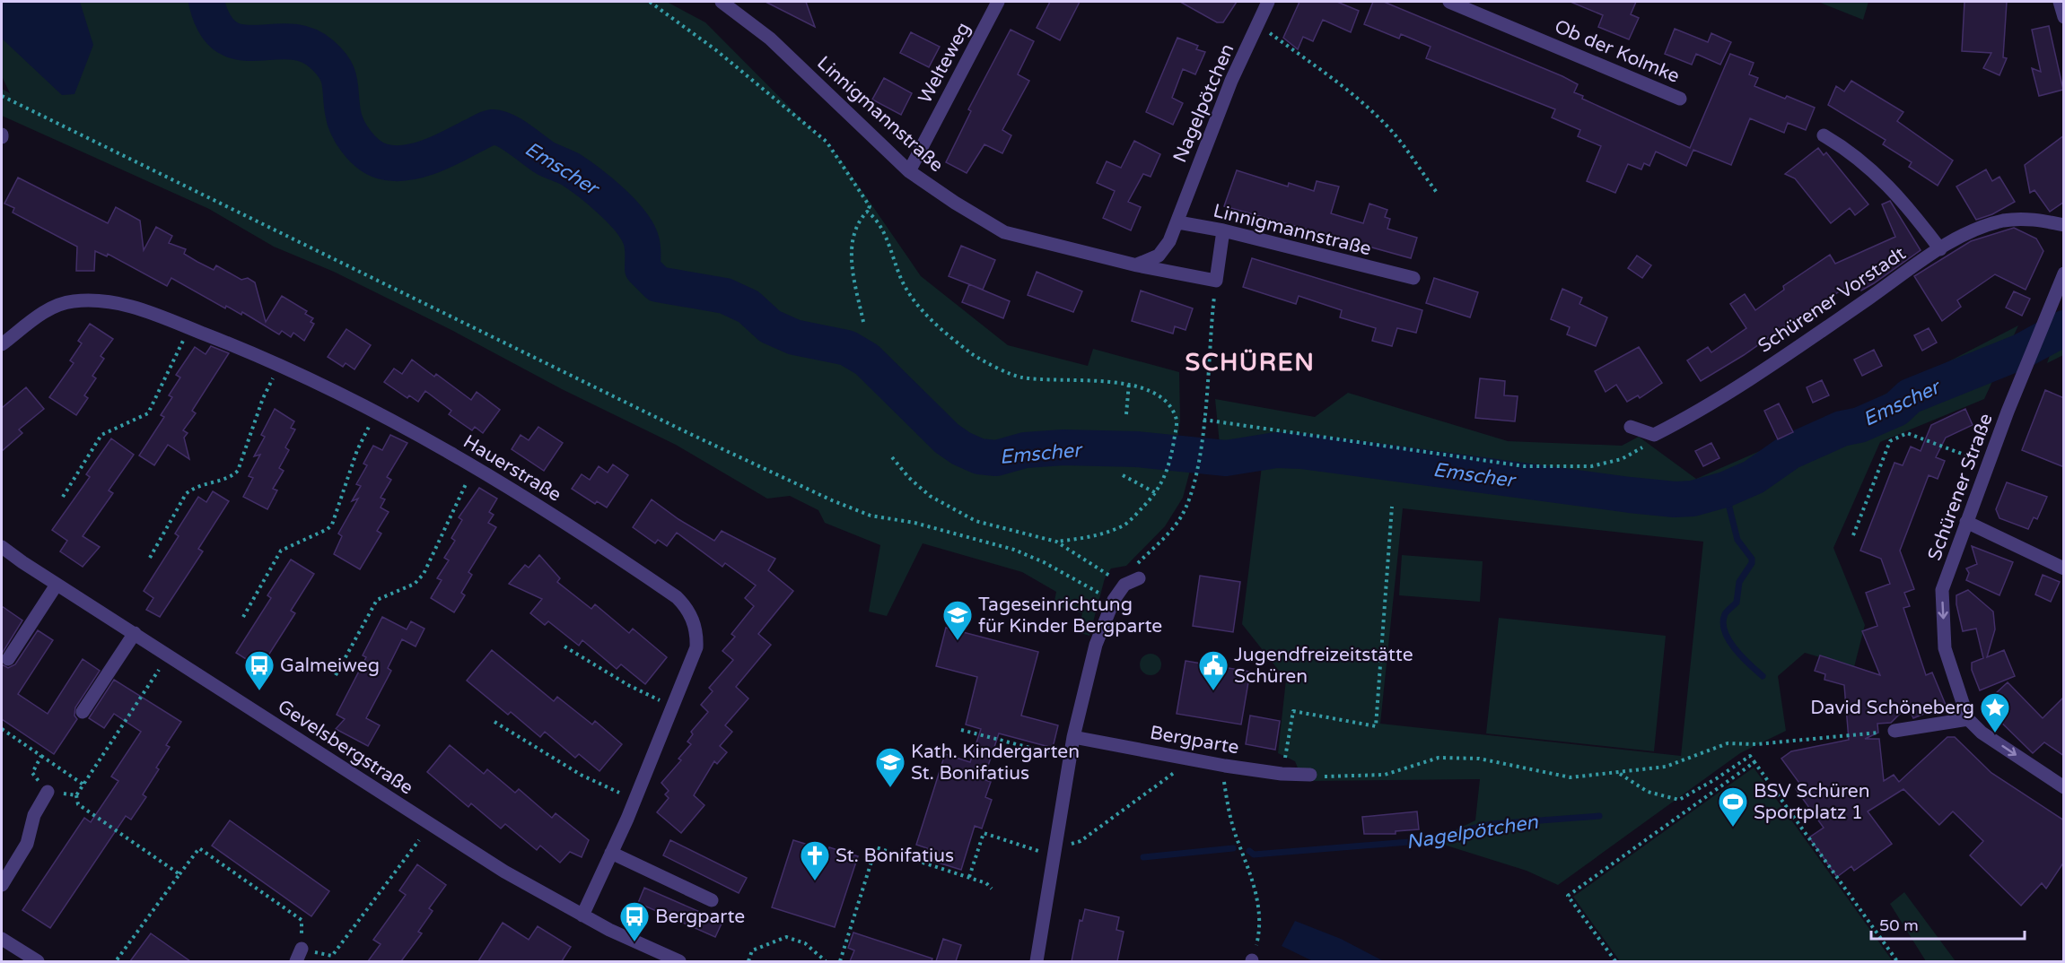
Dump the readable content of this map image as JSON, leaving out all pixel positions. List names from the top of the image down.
{
  "streets": {
    "street": [
      "Ob der Kolmke",
      "Welteweg",
      "Nagelpötchen",
      "Linnigmannstraße",
      "Schürener Vorstadt",
      "Hauerstraße",
      "Schürener Straße",
      "Bergparte",
      "Gevelsbergstraße"
    ]
  },
  "crossings": [
    ["Welteweg", "Linnigmannstraße"],
    ["Nagelpötchen", "Linnigmannstraße"],
    ["Hauerstraße", "Gevelsbergstraße"]
  ],
  "one_way": ["Schürener Straße"],
  "districts": ["SCHÜREN"],
  "water": ["Emscher", "Nagelpötchen"],
  "places": {
    "school or university": ["Tageseinrichtung für Kinder Bergparte", "Kath. Kindergarten St. Bonifatius"],
    "bus stop": ["Galmeiweg", "Bergparte"],
    "public building": ["Jugendfreizeitstätte Schüren"],
    "place": ["David Schöneberg"],
    "sports": ["BSV Schüren Sportplatz 1"],
    "church": ["St. Bonifatius"]
  },
  "scale_bar": "50 m"
}
